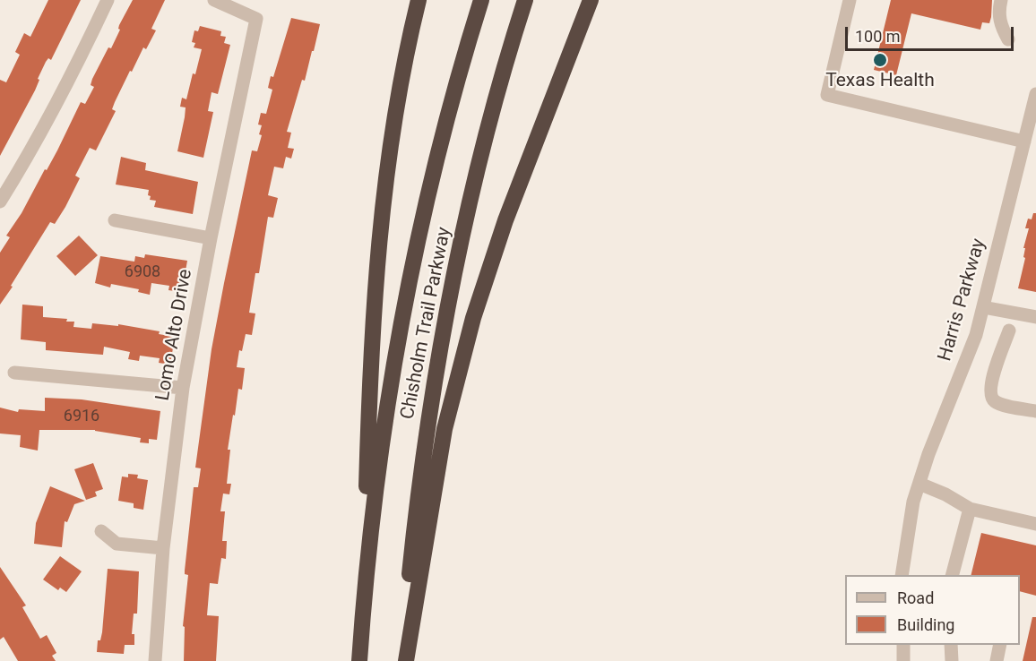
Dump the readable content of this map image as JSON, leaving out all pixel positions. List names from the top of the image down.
{
  "streets": {
    "highway": ["Chisholm Trail Parkway"],
    "street": ["Harris Parkway", "Lomo Alto Drive"]
  },
  "places": ["Texas Health"],
  "house_numbers": ["6908", "6916"],
  "legend": ["Road", "Building"],
  "scale_bar": "100 m"
}
